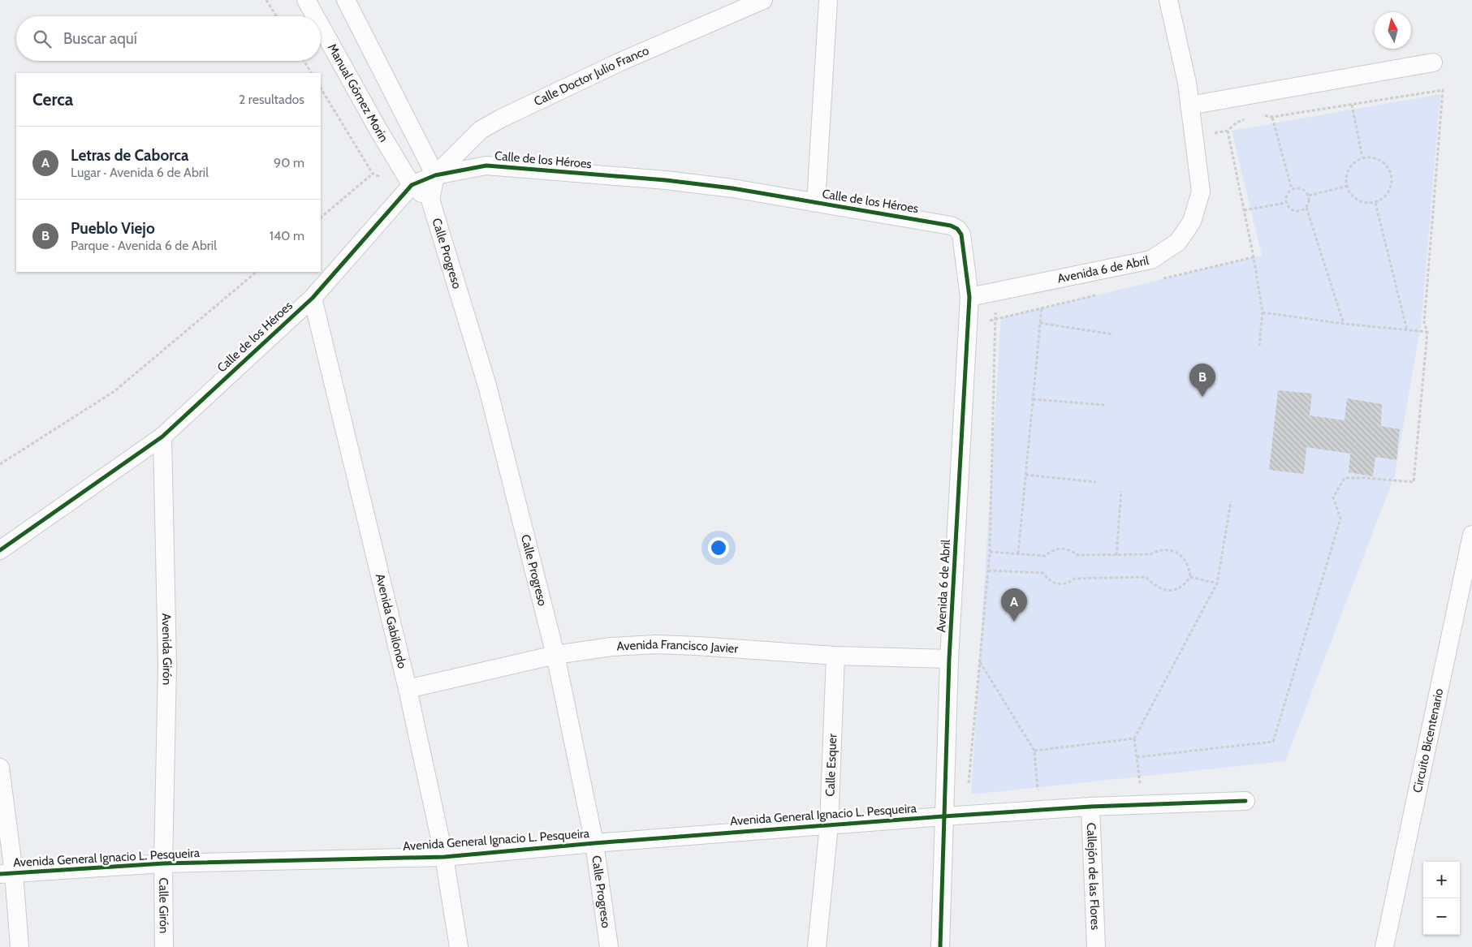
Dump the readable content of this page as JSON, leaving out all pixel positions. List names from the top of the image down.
{
  "streets": {
    "street": [
      "Calle Doctor Julio Franco",
      "Manual Gómez Morin",
      "Calle de los Héroes",
      "Calle Progreso",
      "Avenida 6 de Abril",
      "Avenida Gabilondo",
      "Avenida Francisco Javier",
      "Avenida Girón",
      "Circuito Bicentenario",
      "Calle Esquer",
      "Avenida General Ignacio L. Pesqueira",
      "Callejón de las Flores",
      "Calle Girón"
    ]
  },
  "crossings": [
    ["Calle Doctor Julio Franco", "Calle de los Héroes"],
    ["Calle Doctor Julio Franco", "Calle Progreso"],
    ["Manual Gómez Morin", "Calle de los Héroes"],
    ["Calle de los Héroes", "Calle Progreso"],
    ["Calle de los Héroes", "Avenida 6 de Abril"],
    ["Calle de los Héroes", "Avenida Gabilondo"],
    ["Calle de los Héroes", "Avenida Girón"],
    ["Calle Progreso", "Avenida Francisco Javier"],
    ["Calle Progreso", "Avenida General Ignacio L. Pesqueira"],
    ["Avenida 6 de Abril", "Avenida Francisco Javier"],
    ["Avenida 6 de Abril", "Avenida General Ignacio L. Pesqueira"],
    ["Avenida Gabilondo", "Avenida Francisco Javier"],
    ["Avenida Gabilondo", "Avenida General Ignacio L. Pesqueira"],
    ["Avenida Francisco Javier", "Calle Esquer"],
    ["Avenida Girón", "Avenida General Ignacio L. Pesqueira"],
    ["Avenida Girón", "Calle Girón"],
    ["Calle Esquer", "Avenida General Ignacio L. Pesqueira"],
    ["Avenida General Ignacio L. Pesqueira", "Callejón de las Flores"],
    ["Avenida General Ignacio L. Pesqueira", "Calle Girón"]
  ],
  "north": "top",
  "page": {
    "search": "Buscar aquí",
    "heading": ["Cerca", "2 resultados"],
    "list": [
      {
        "mark": "A",
        "name": "Letras de Caborca",
        "note": "Lugar · Avenida 6 de Abril",
        "value": "90 m"
      },
      {
        "mark": "B",
        "name": "Pueblo Viejo",
        "note": "Parque · Avenida 6 de Abril",
        "value": "140 m"
      }
    ],
    "pins": ["B", "A"],
    "map_buttons": ["+", "−"]
  }
}
